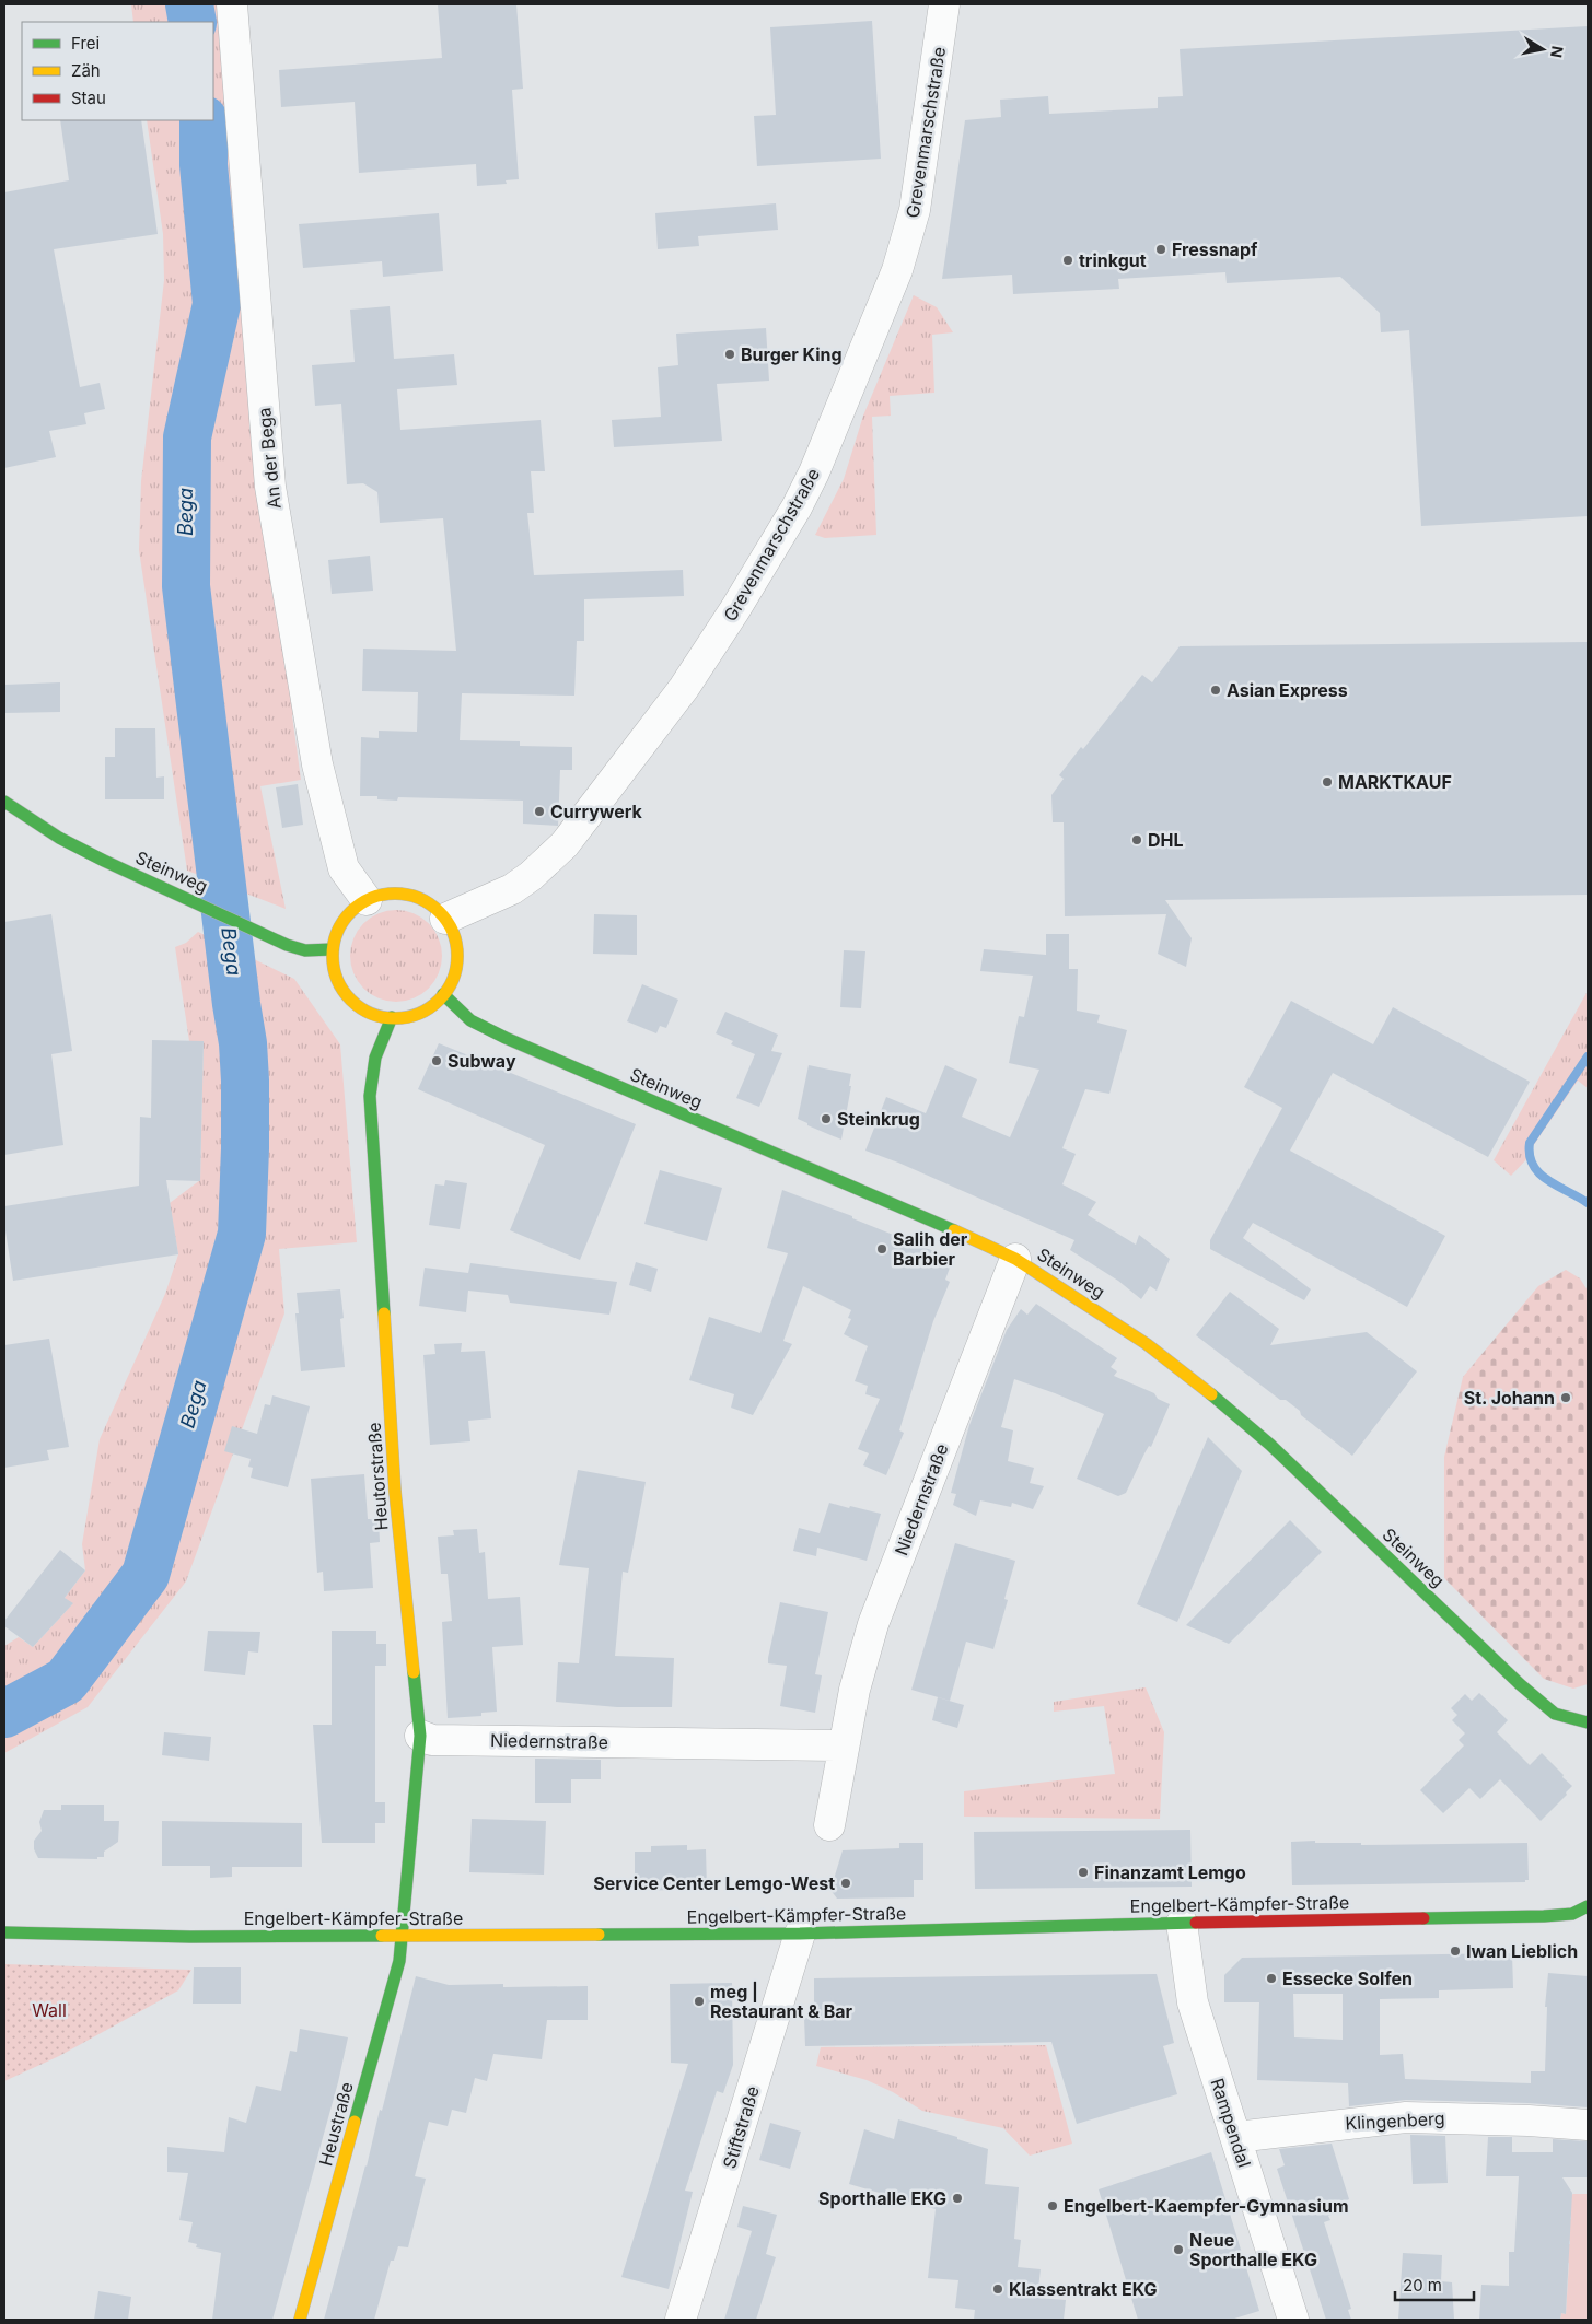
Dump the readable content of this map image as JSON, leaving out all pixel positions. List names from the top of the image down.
{
  "streets": {
    "street": [
      "Grevenmarschstraße",
      "An der Bega",
      "Steinweg",
      "Heutorstraße",
      "Niedernstraße",
      "Engelbert-Kämpfer-Straße",
      "Klingenberg",
      "Rampendal",
      "Heustraße",
      "Stiftstraße"
    ]
  },
  "crossings": [
    ["Grevenmarschstraße", "An der Bega"],
    ["Grevenmarschstraße", "Steinweg"],
    ["Grevenmarschstraße", "Heutorstraße"],
    ["An der Bega", "Steinweg"],
    ["An der Bega", "Heutorstraße"],
    ["Steinweg", "Heutorstraße"],
    ["Steinweg", "Niedernstraße"],
    ["Heutorstraße", "Niedernstraße"],
    ["Heutorstraße", "Engelbert-Kämpfer-Straße"],
    ["Heutorstraße", "Heustraße"],
    ["Engelbert-Kämpfer-Straße", "Rampendal"],
    ["Engelbert-Kämpfer-Straße", "Heustraße"],
    ["Engelbert-Kämpfer-Straße", "Stiftstraße"],
    ["Klingenberg", "Rampendal"]
  ],
  "water": ["Bega"],
  "parks": ["Wall"],
  "places": [
    "Fressnapf",
    "trinkgut",
    "Burger King",
    "Asian Express",
    "MARKTKAUF",
    "Currywerk",
    "DHL",
    "Subway",
    "Steinkrug",
    "Salih der Barbier",
    "St. Johann",
    "Finanzamt Lemgo",
    "Service Center Lemgo-West",
    "Iwan Lieblich",
    "Essecke Solfen",
    "meg | Restaurant & Bar",
    "Sporthalle EKG",
    "Engelbert-Kaempfer-Gymnasium",
    "Neue Sporthalle EKG",
    "Klassentrakt EKG"
  ],
  "legend": ["Frei", "Zäh", "Stau"],
  "scale_bar": "20 m",
  "north": "right"
}
